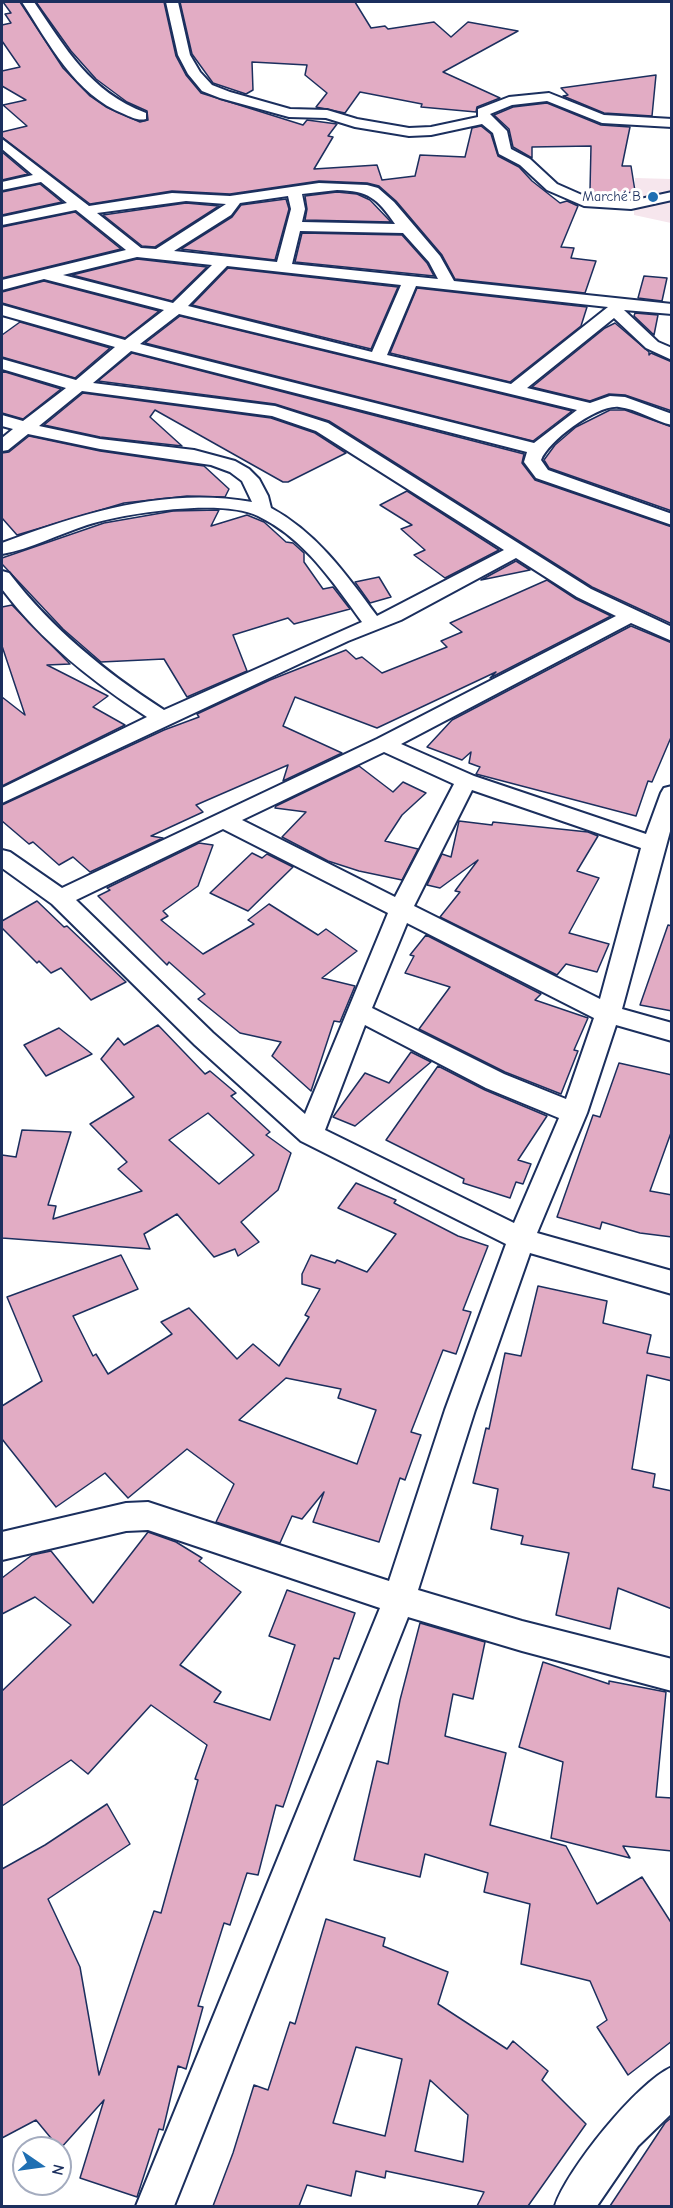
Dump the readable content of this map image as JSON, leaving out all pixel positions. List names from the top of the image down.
{
  "places": ["Marché B"],
  "north": "right"
}
